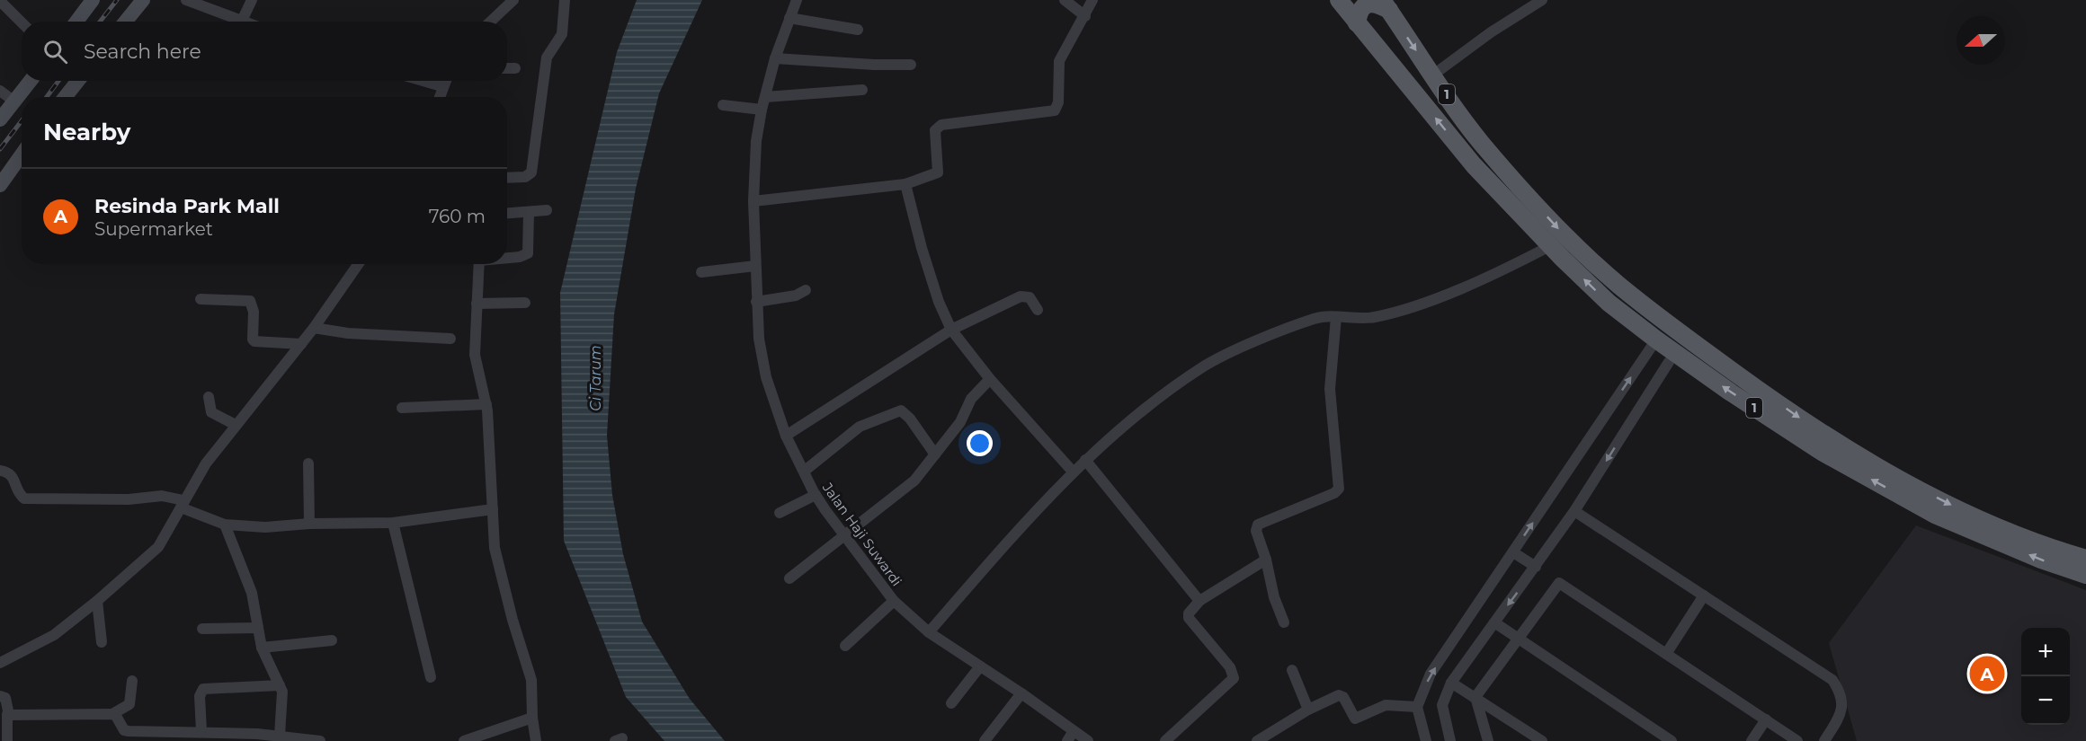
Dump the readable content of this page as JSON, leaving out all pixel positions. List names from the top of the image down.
{
  "streets": {
    "main road": ["1"],
    "street": ["Jalan Haji Suwardi"]
  },
  "water": ["Ci Tarum"],
  "north": "left",
  "page": {
    "search": "Search here",
    "heading": "Nearby",
    "list": [
      {
        "mark": "A",
        "name": "Resinda Park Mall",
        "note": "Supermarket",
        "value": "760 m"
      }
    ],
    "map_buttons": ["+", "−"],
    "pins": "A"
  }
}
